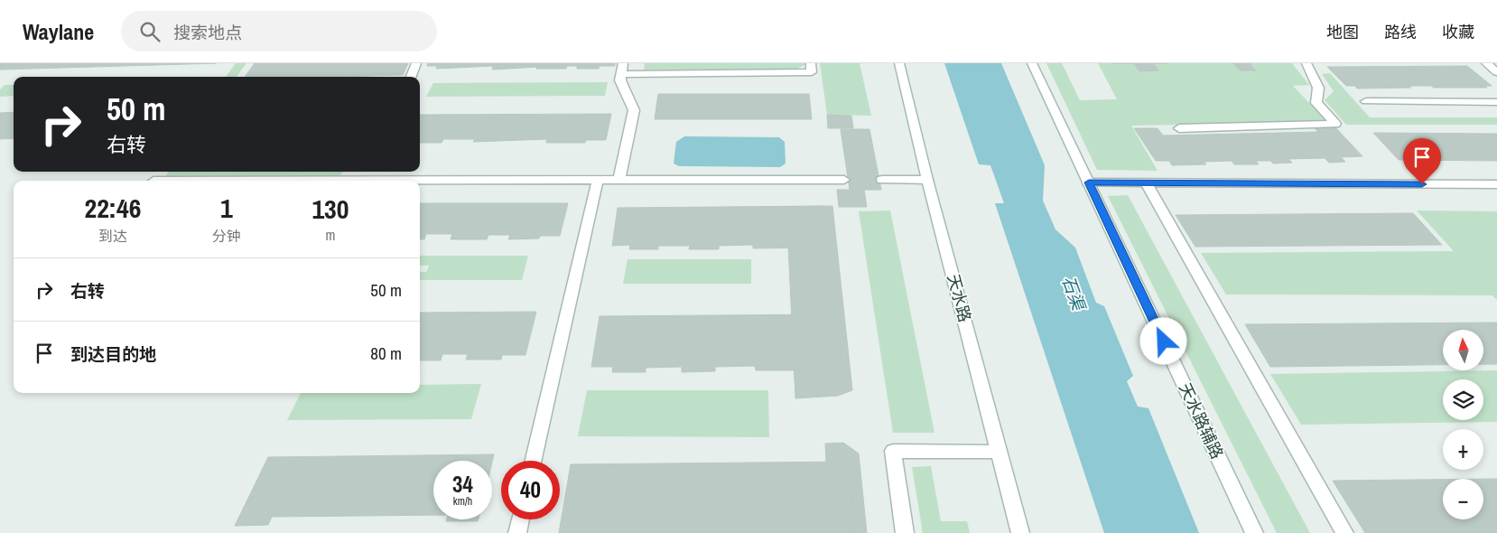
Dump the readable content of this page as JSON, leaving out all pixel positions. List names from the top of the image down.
{
  "streets": {
    "street": ["天水路", "天水路辅路"]
  },
  "water": ["石渠"],
  "north": "top",
  "page": {
    "header": "Waylane",
    "search": "搜索地点",
    "nav": ["地图", "路线", "收藏"],
    "turn": ["50 m", "右转"],
    "eta": [
      "22:46",
      "到达",
      "1",
      "分钟",
      "130",
      "m"
    ],
    "list": [
      {
        "name": "右转",
        "value": "50 m"
      },
      {
        "name": "到达目的地",
        "value": "80 m"
      }
    ],
    "map_buttons": ["+", "−"],
    "speed": "34 km/h",
    "limit": "40"
  }
}
